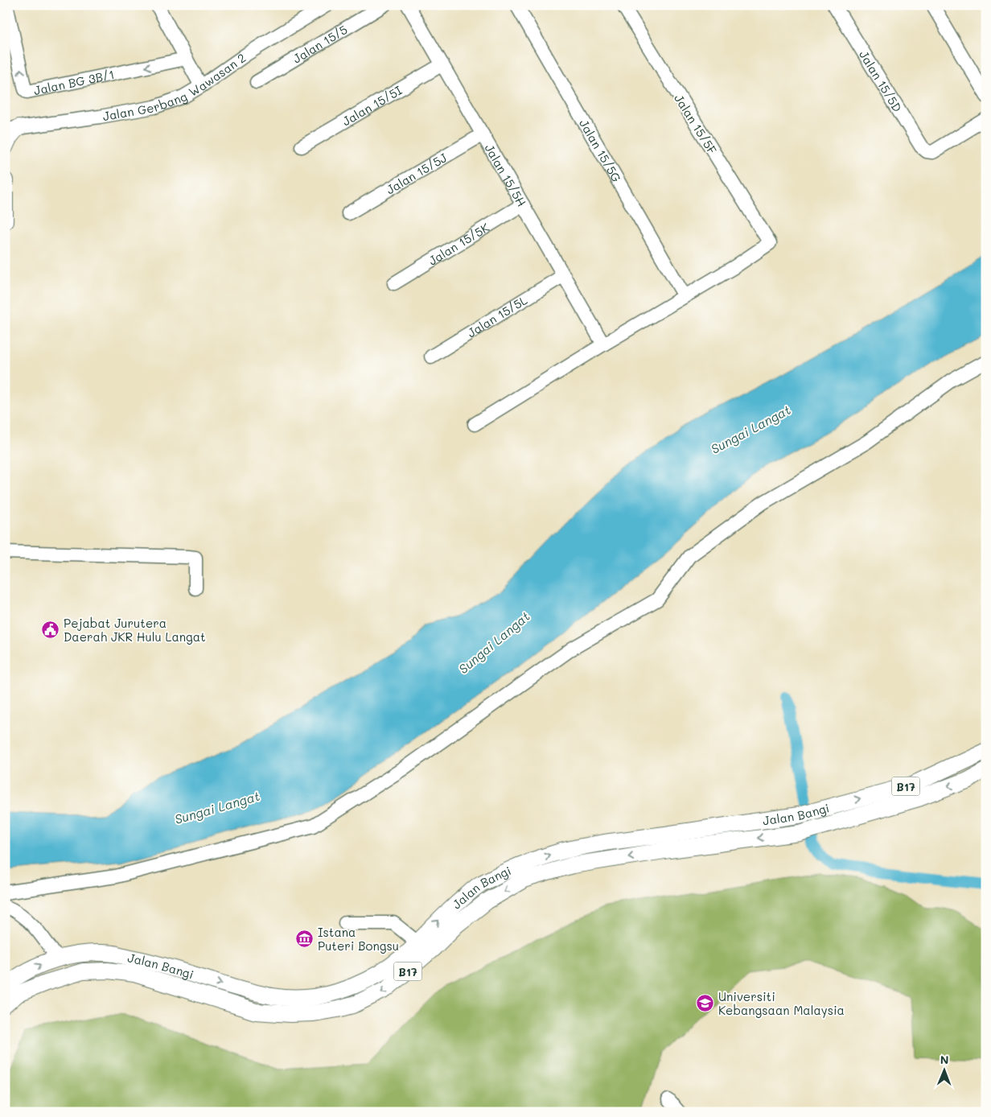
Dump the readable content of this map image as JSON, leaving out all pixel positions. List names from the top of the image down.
{
  "streets": {
    "main road": ["B17", "Jalan Bangi"],
    "street": [
      "Jalan 15/5",
      "Jalan 15/5D",
      "Jalan BG 3B/1",
      "Jalan Gerbang Wawasan 2",
      "Jalan 15/5I",
      "Jalan 15/5F",
      "Jalan 15/5G",
      "Jalan 15/5J",
      "Jalan 15/5H",
      "Jalan 15/5K",
      "Jalan 15/5L"
    ]
  },
  "crossings": [
    ["Jalan 15/5I", "Jalan 15/5H"],
    ["Jalan 15/5F", "Jalan 15/5G"],
    ["Jalan 15/5J", "Jalan 15/5H"],
    ["Jalan 15/5H", "Jalan 15/5K"],
    ["Jalan 15/5H", "Jalan 15/5L"]
  ],
  "water": ["Sungai Langat"],
  "places": {
    "public building": ["Pejabat Jurutera Daerah JKR Hulu Langat"],
    "museum": ["Istana Puteri Bongsu"],
    "school or university": ["Universiti Kebangsaan Malaysia"]
  },
  "north": "top"
}
